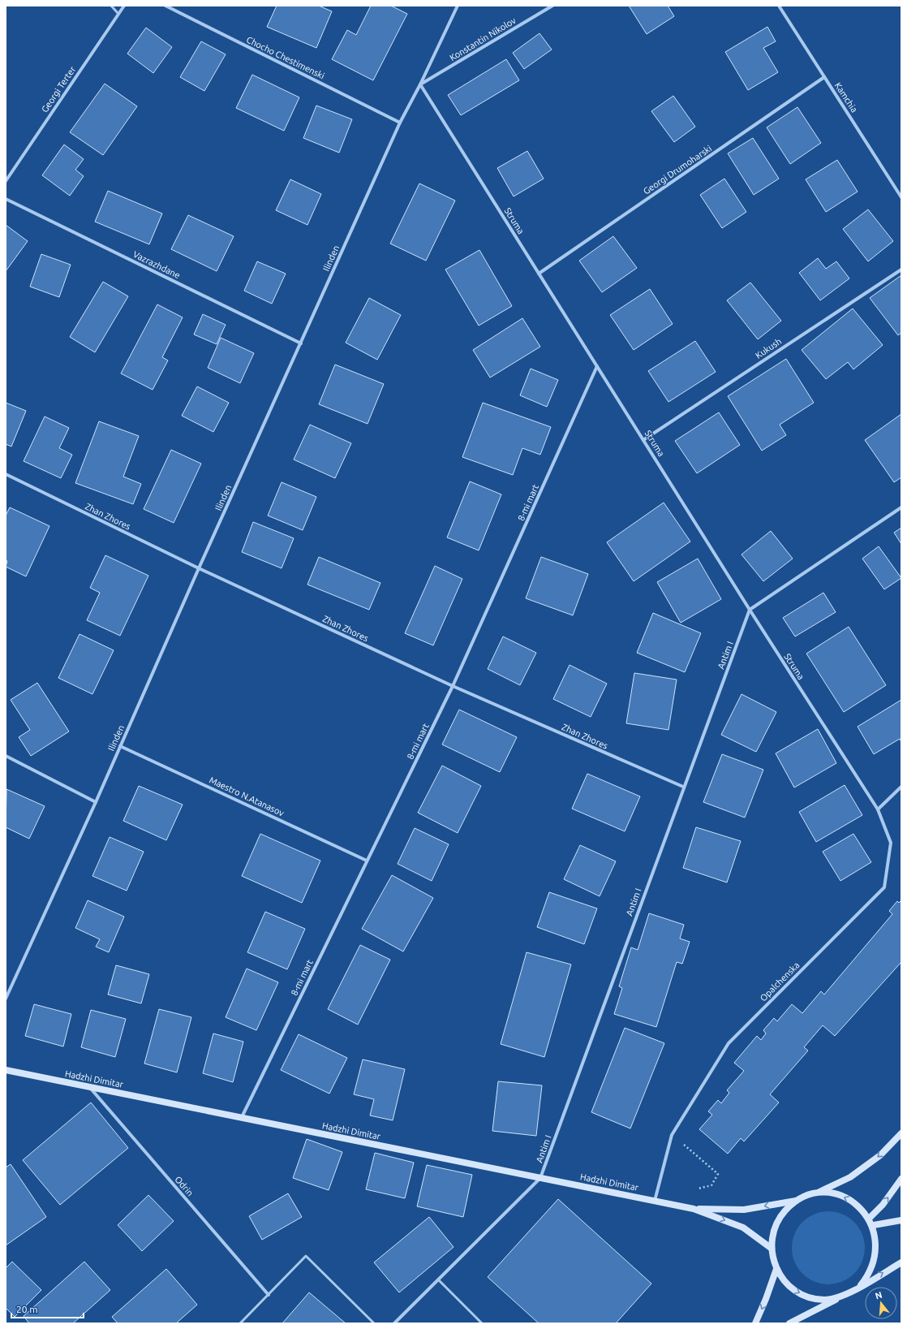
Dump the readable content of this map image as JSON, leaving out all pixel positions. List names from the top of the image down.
{
  "streets": {
    "street": [
      "Konstantin Nikolov",
      "Chocho Chestimenski",
      "Georgi Terter",
      "Kamchia",
      "Georgi Drumoharski",
      "Struma",
      "Ilinden",
      "Vazrazhdane",
      "Kukush",
      "8-mi mart",
      "Zhan Zhores",
      "Antim I",
      "Maestro N.Atanasov",
      "Opalchenska",
      "Hadzhi Dimitar",
      "Odrin"
    ]
  },
  "crossings": [
    ["Konstantin Nikolov", "Struma"],
    ["Konstantin Nikolov", "Ilinden"],
    ["Chocho Chestimenski", "Ilinden"],
    ["Kamchia", "Georgi Drumoharski"],
    ["Georgi Drumoharski", "Struma"],
    ["Struma", "Ilinden"],
    ["Struma", "Kukush"],
    ["Struma", "8-mi mart"],
    ["Struma", "Antim I"],
    ["Struma", "Opalchenska"],
    ["Ilinden", "Vazrazhdane"],
    ["Ilinden", "Zhan Zhores"],
    ["Ilinden", "Maestro N.Atanasov"],
    ["8-mi mart", "Zhan Zhores"],
    ["8-mi mart", "Maestro N.Atanasov"],
    ["8-mi mart", "Hadzhi Dimitar"],
    ["Zhan Zhores", "Antim I"],
    ["Antim I", "Hadzhi Dimitar"],
    ["Opalchenska", "Hadzhi Dimitar"],
    ["Hadzhi Dimitar", "Odrin"]
  ],
  "scale_bar": "20 m",
  "north": "top"
}
